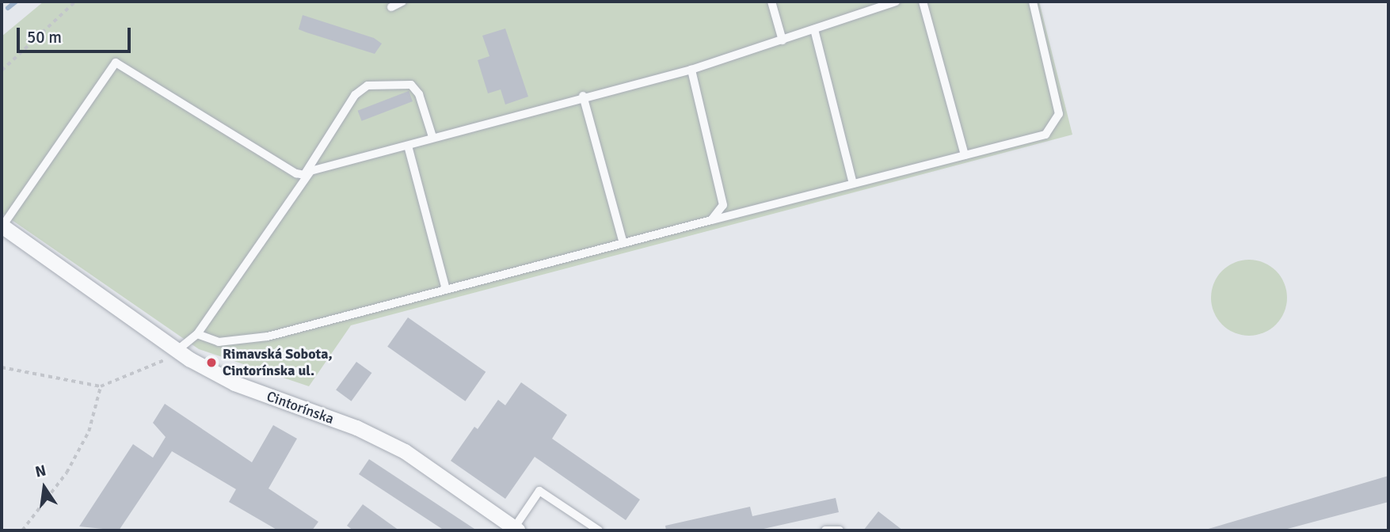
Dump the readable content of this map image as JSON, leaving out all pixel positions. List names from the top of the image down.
{
  "streets": {
    "street": ["Cintorínska"]
  },
  "places": ["Rimavská Sobota, Cintorínska ul."],
  "scale_bar": "50 m",
  "north": "top"
}
